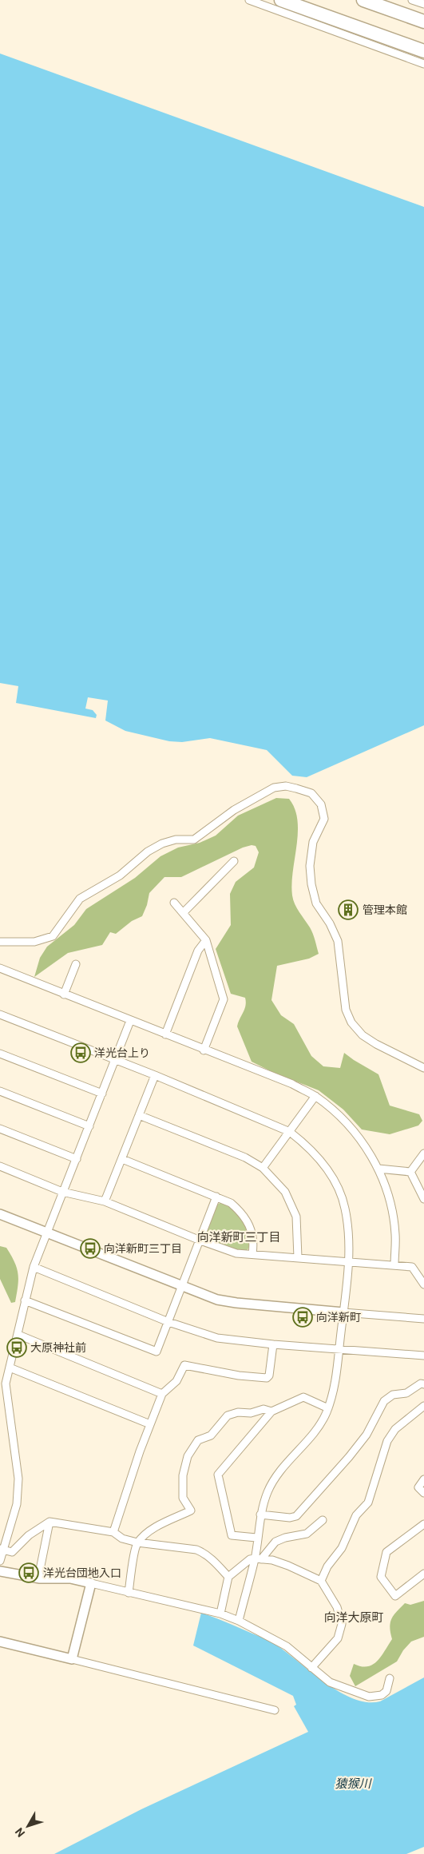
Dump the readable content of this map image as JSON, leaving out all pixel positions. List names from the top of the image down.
{
  "districts": ["向洋新町三丁目", "向洋大原町"],
  "water": ["猿猴川"],
  "places": {
    "building": ["管理本館"],
    "bus stop": [
      "洋光台上り",
      "向洋新町三丁目",
      "向洋新町",
      "大原神社前",
      "洋光台団地入口"
    ]
  },
  "north": "bottom left"
}
